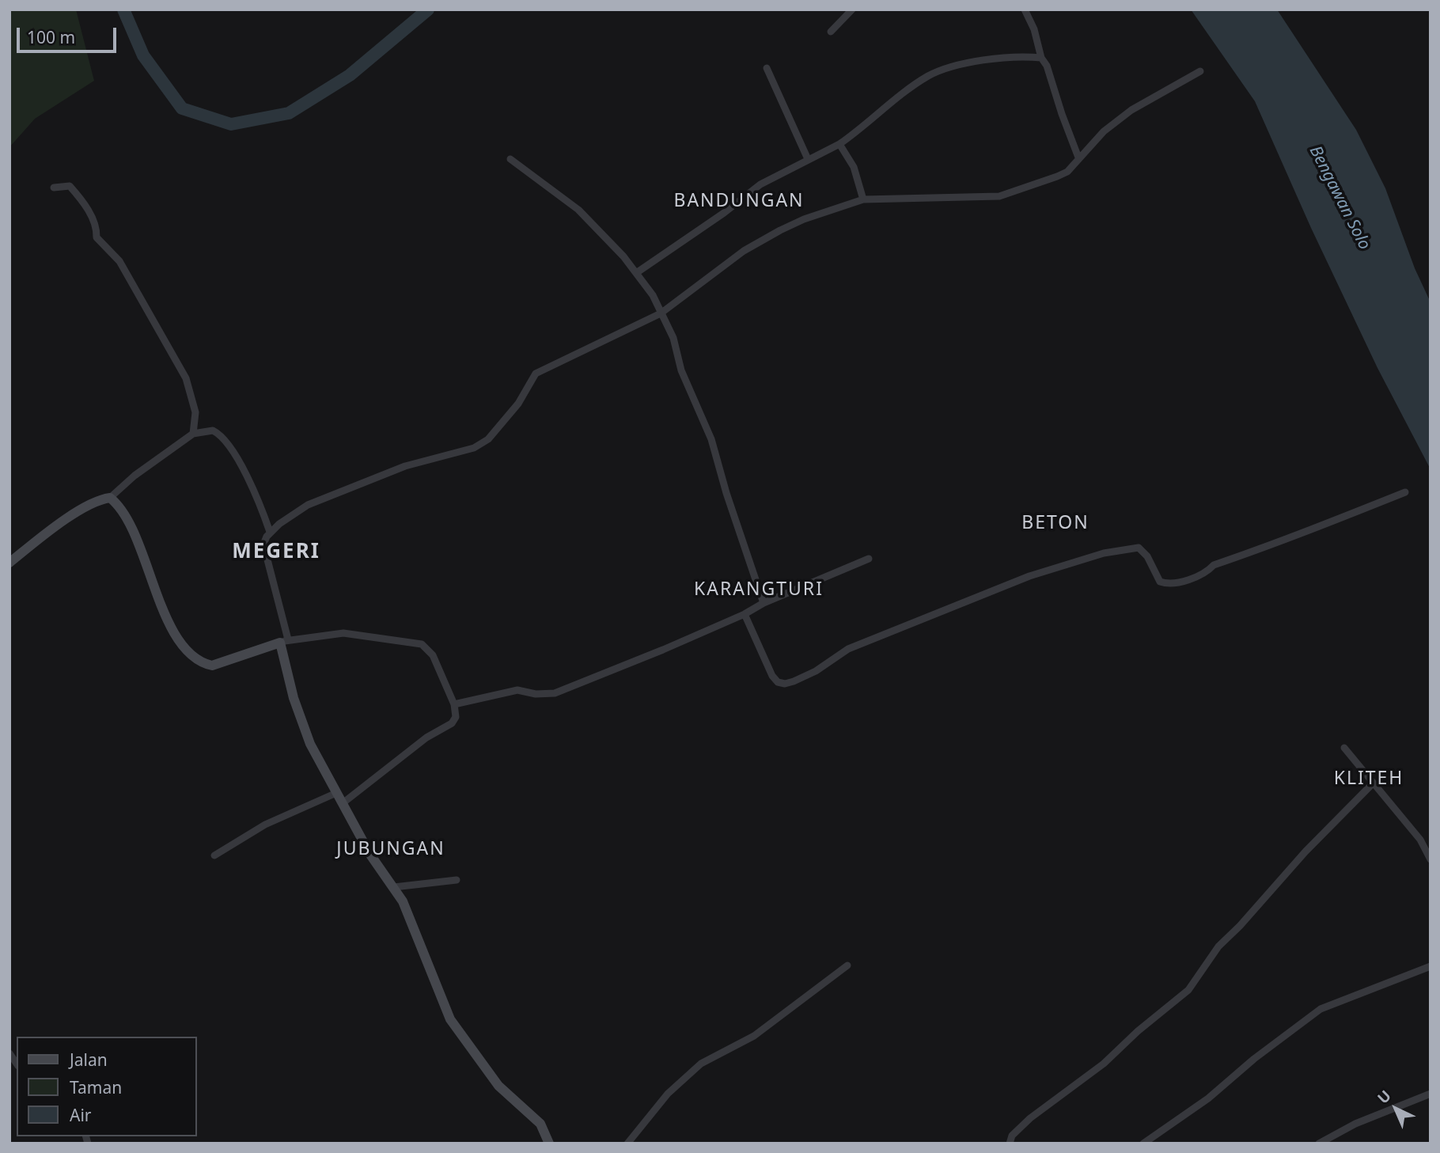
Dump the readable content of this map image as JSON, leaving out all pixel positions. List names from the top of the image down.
{
  "districts": [
    "BANDUNGAN",
    "BETON",
    "MEGERI",
    "KARANGTURI",
    "KLITEH",
    "JUBUNGAN"
  ],
  "water": ["Bengawan Solo"],
  "legend": ["Jalan", "Taman", "Air"],
  "scale_bar": "100 m",
  "north": "top left"
}
